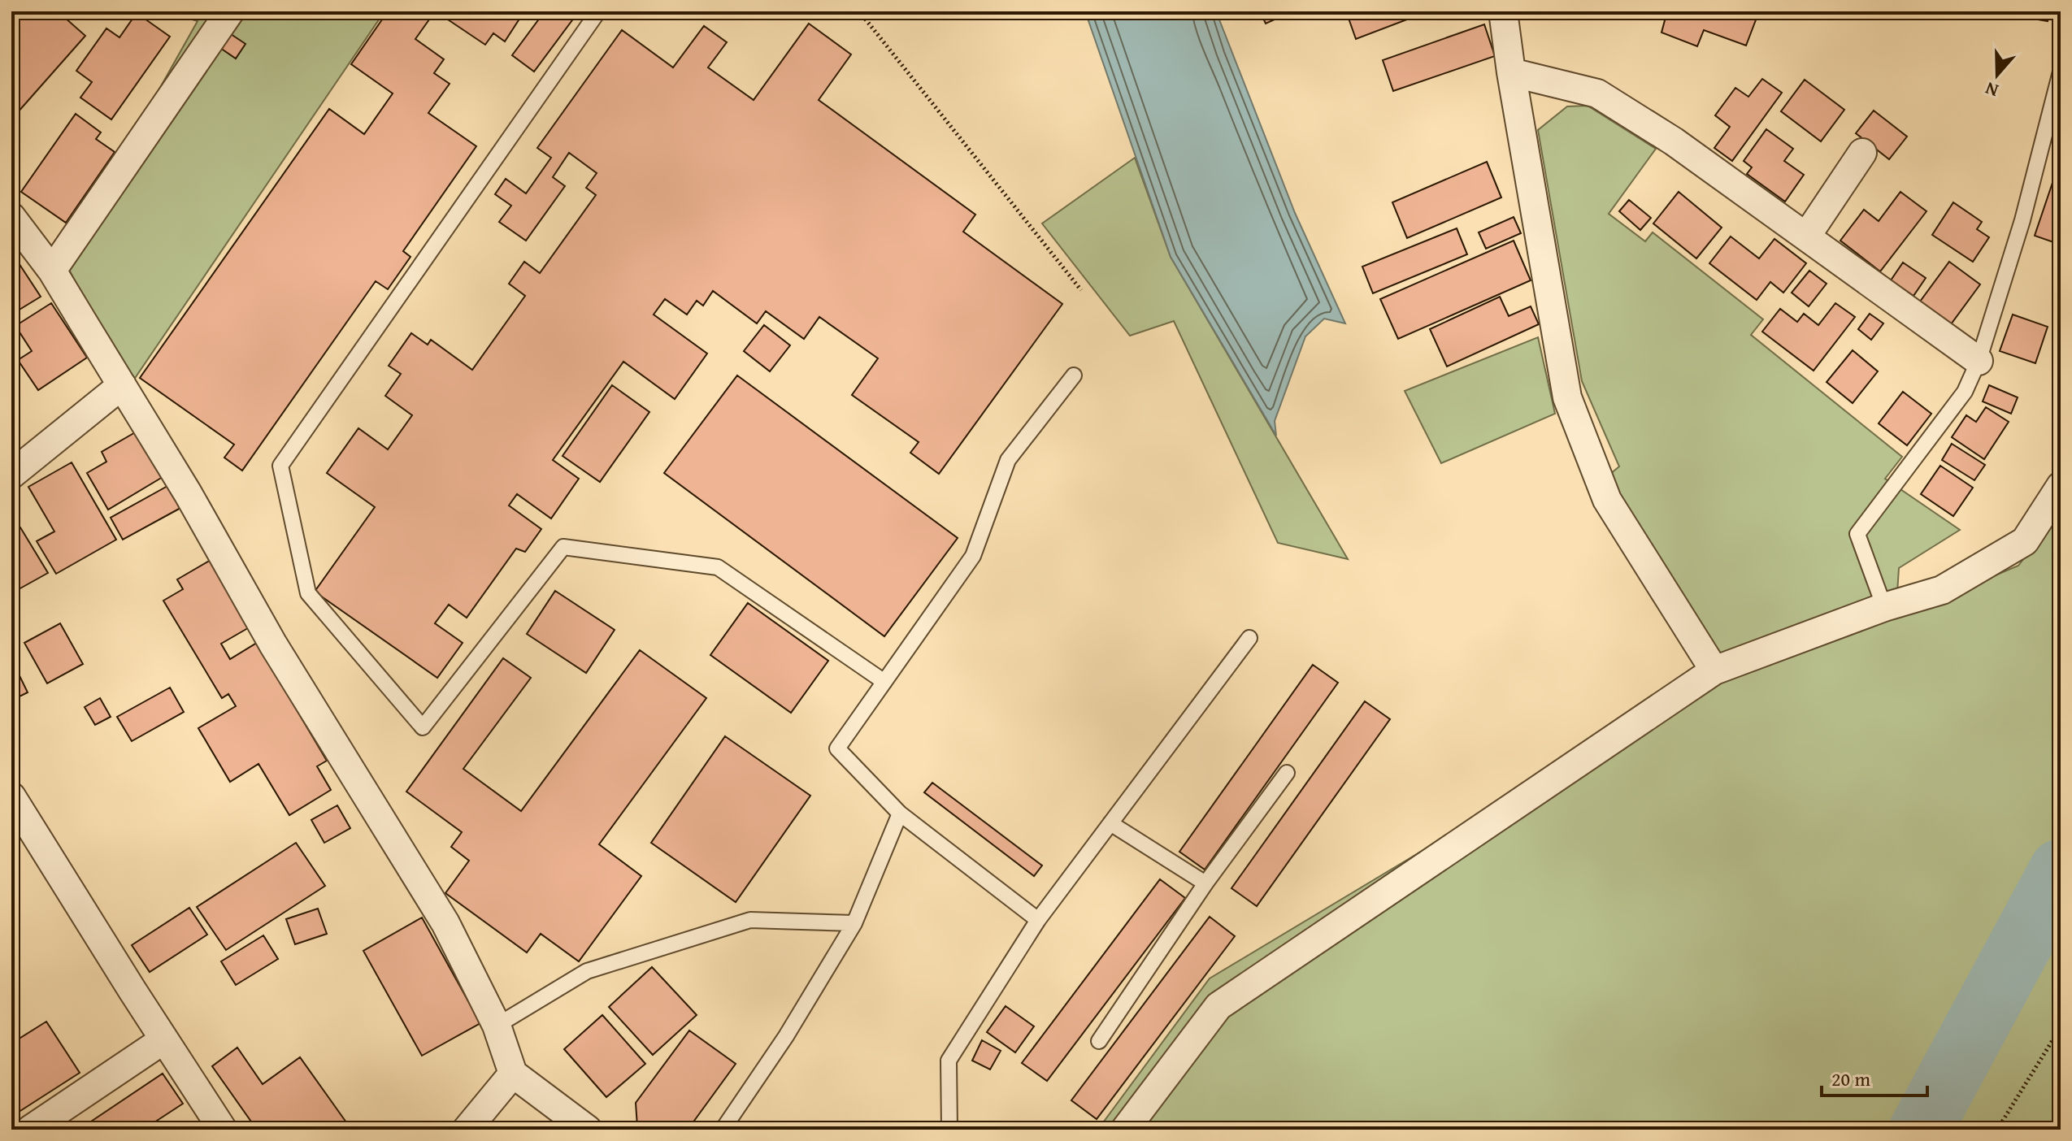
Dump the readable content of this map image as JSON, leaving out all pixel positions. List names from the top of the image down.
{
  "scale_bar": "20 m",
  "north": "bottom"
}
